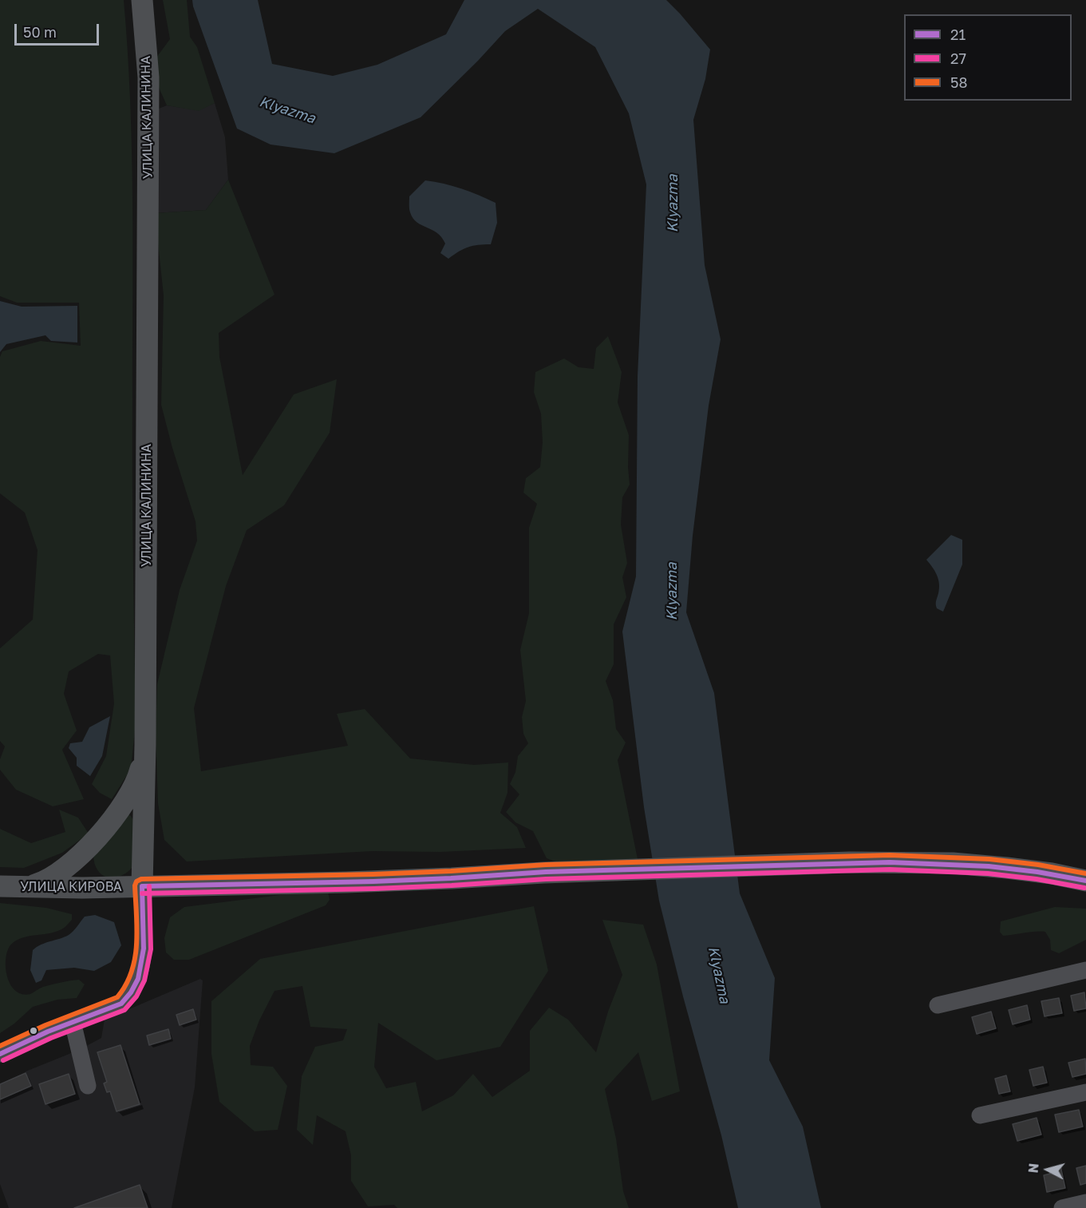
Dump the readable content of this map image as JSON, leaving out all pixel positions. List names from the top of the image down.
{
  "streets": {
    "main road": ["УЛИЦА КАЛИНИНА", "УЛИЦА КИРОВА"]
  },
  "crossings": [
    ["УЛИЦА КАЛИНИНА", "УЛИЦА КИРОВА"]
  ],
  "water": ["Klyazma"],
  "lines": ["transit line 58", "transit line 21", "transit line 27"],
  "legend": ["21", "27", "58"],
  "scale_bar": "50 m",
  "north": "left"
}
